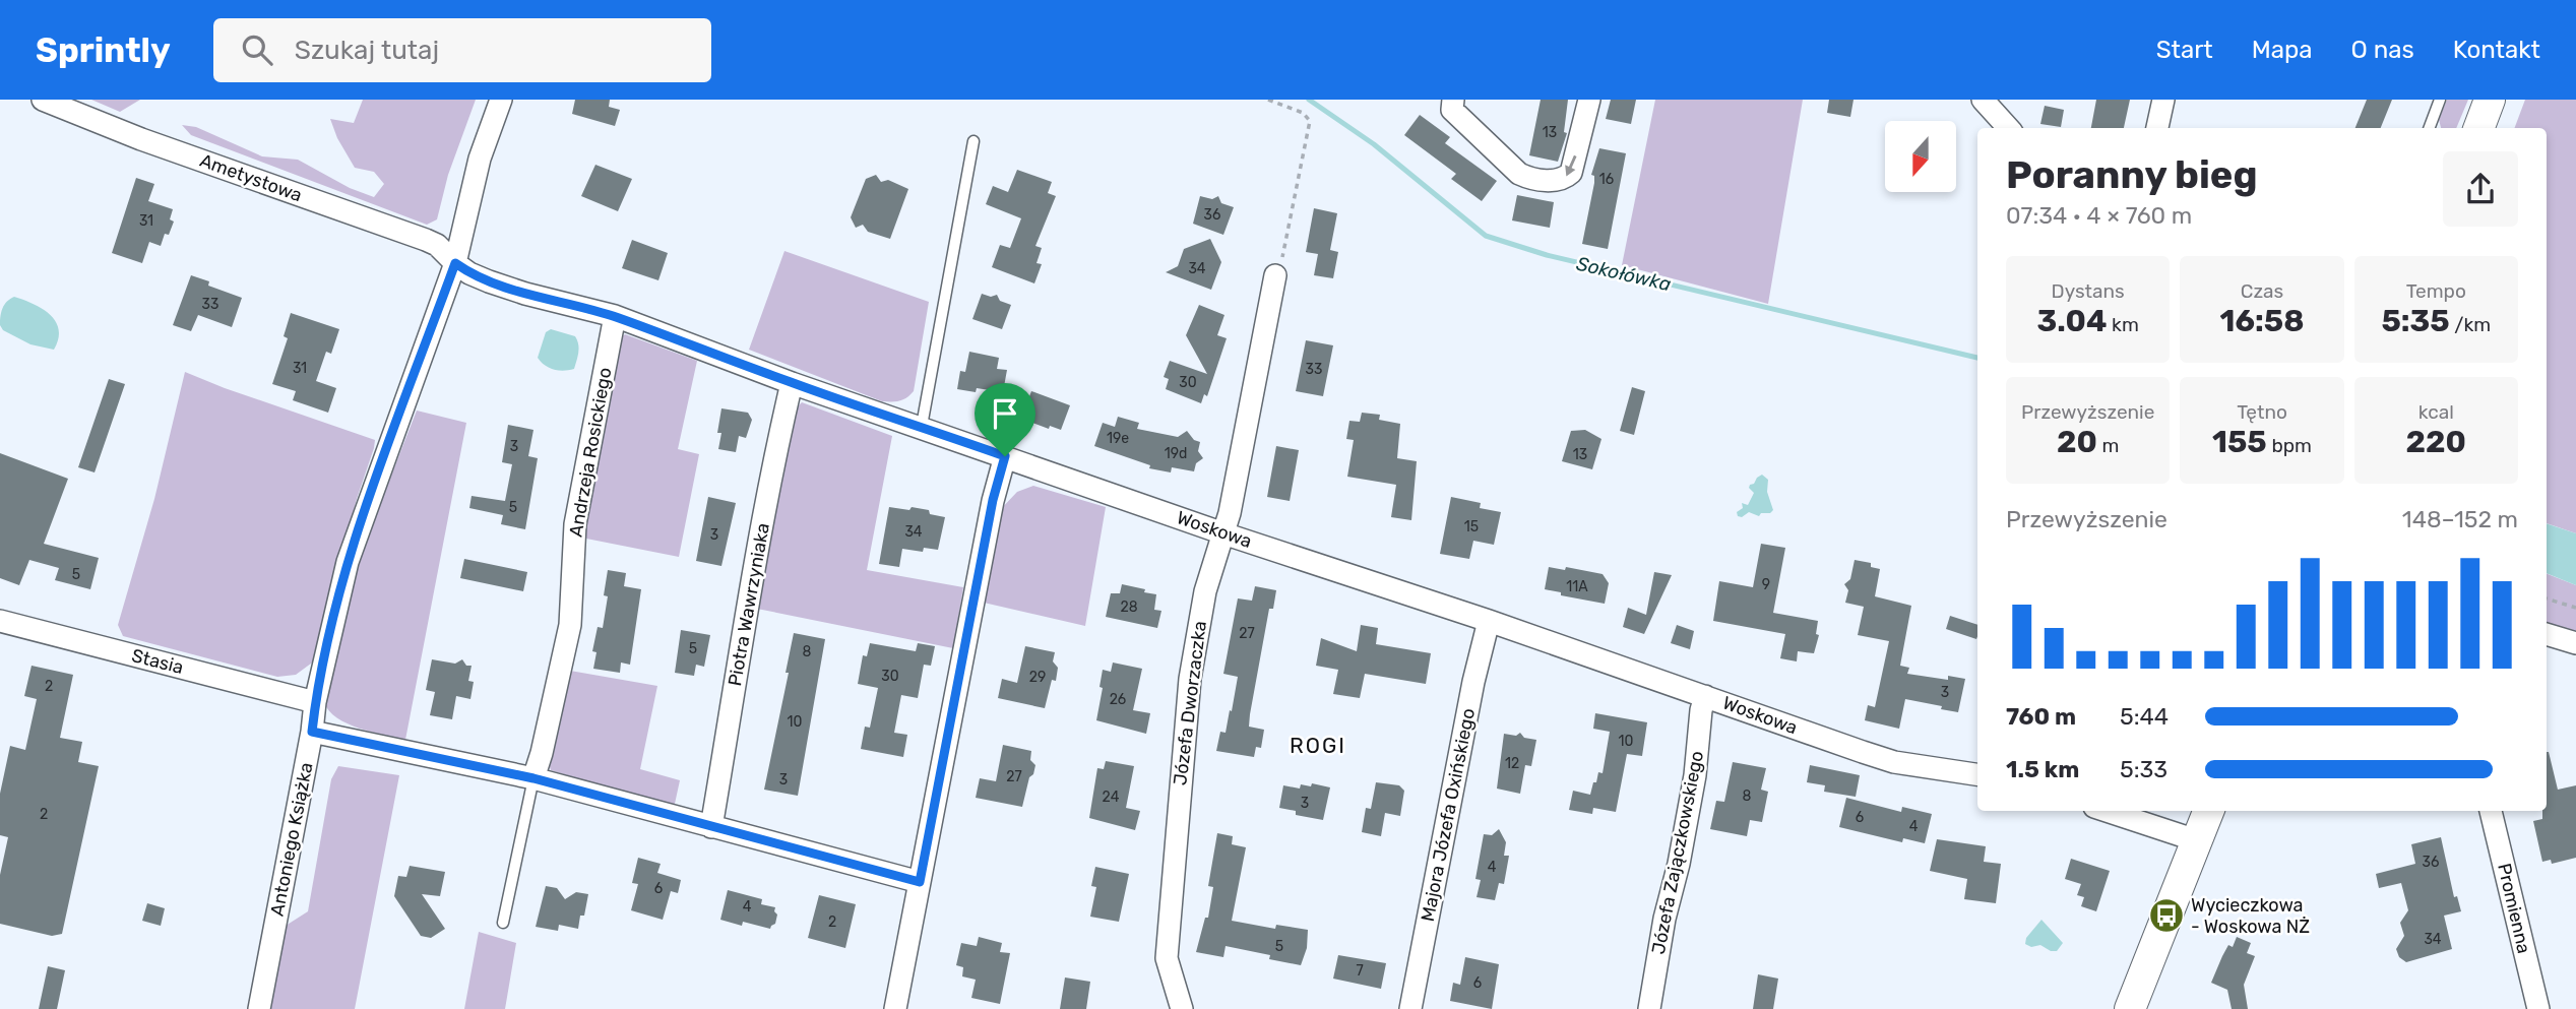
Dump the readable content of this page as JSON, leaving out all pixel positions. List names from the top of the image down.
{
  "streets": {
    "street": [
      "Ametystowa",
      "Andrzeja Rosickiego",
      "Woskowa",
      "Piotra Wawrzyniaka",
      "Stasia",
      "Józefa Dworzaczka",
      "Majora Józefa Oxińskiego",
      "Antoniego Książka",
      "Józefa Zajączkowskiego",
      "Promienna"
    ]
  },
  "crossings": [
    ["Ametystowa", "Woskowa"],
    ["Ametystowa", "Antoniego Książka"],
    ["Andrzeja Rosickiego", "Woskowa"],
    ["Woskowa", "Piotra Wawrzyniaka"],
    ["Woskowa", "Józefa Dworzaczka"],
    ["Woskowa", "Majora Józefa Oxińskiego"],
    ["Woskowa", "Antoniego Książka"],
    ["Woskowa", "Józefa Zajączkowskiego"],
    ["Stasia", "Antoniego Książka"]
  ],
  "districts": ["ROGI"],
  "water": ["Sokołówka"],
  "places": {
    "bus stop": ["Wycieczkowa - Woskowa NŻ"]
  },
  "house_numbers": [
    "13",
    "16",
    "36",
    "31",
    "34",
    "33",
    "31",
    "33",
    "30",
    "19e",
    "3",
    "19d",
    "13",
    "5",
    "15",
    "34",
    "3",
    "5",
    "9",
    "11A",
    "28",
    "27",
    "5",
    "8",
    "30",
    "29",
    "2",
    "3",
    "26",
    "10",
    "10",
    "12",
    "27",
    "3",
    "8",
    "24",
    "3",
    "2",
    "6",
    "4",
    "36",
    "4",
    "6",
    "4",
    "2",
    "34",
    "5",
    "7",
    "6"
  ],
  "north": "bottom",
  "page": {
    "header": "Sprintly",
    "search": "Szukaj tutaj",
    "nav": [
      "Start",
      "Mapa",
      "O nas",
      "Kontakt"
    ],
    "heading": ["Poranny bieg", "07:34 · 4 × 760 m"],
    "stats": [
      ["Dystans", "3.04 km"],
      ["Czas", "16:58"],
      ["Tempo", "5:35 /km"],
      ["Przewyższenie", "20 m"],
      ["Tętno", "155 bpm"],
      ["kcal", "220"]
    ],
    "chart": ["Przewyższenie", "148–152 m"],
    "list": [
      {
        "name": "760 m",
        "note": "5:44"
      },
      {
        "name": "1.5 km",
        "note": "5:33"
      }
    ]
  }
}
